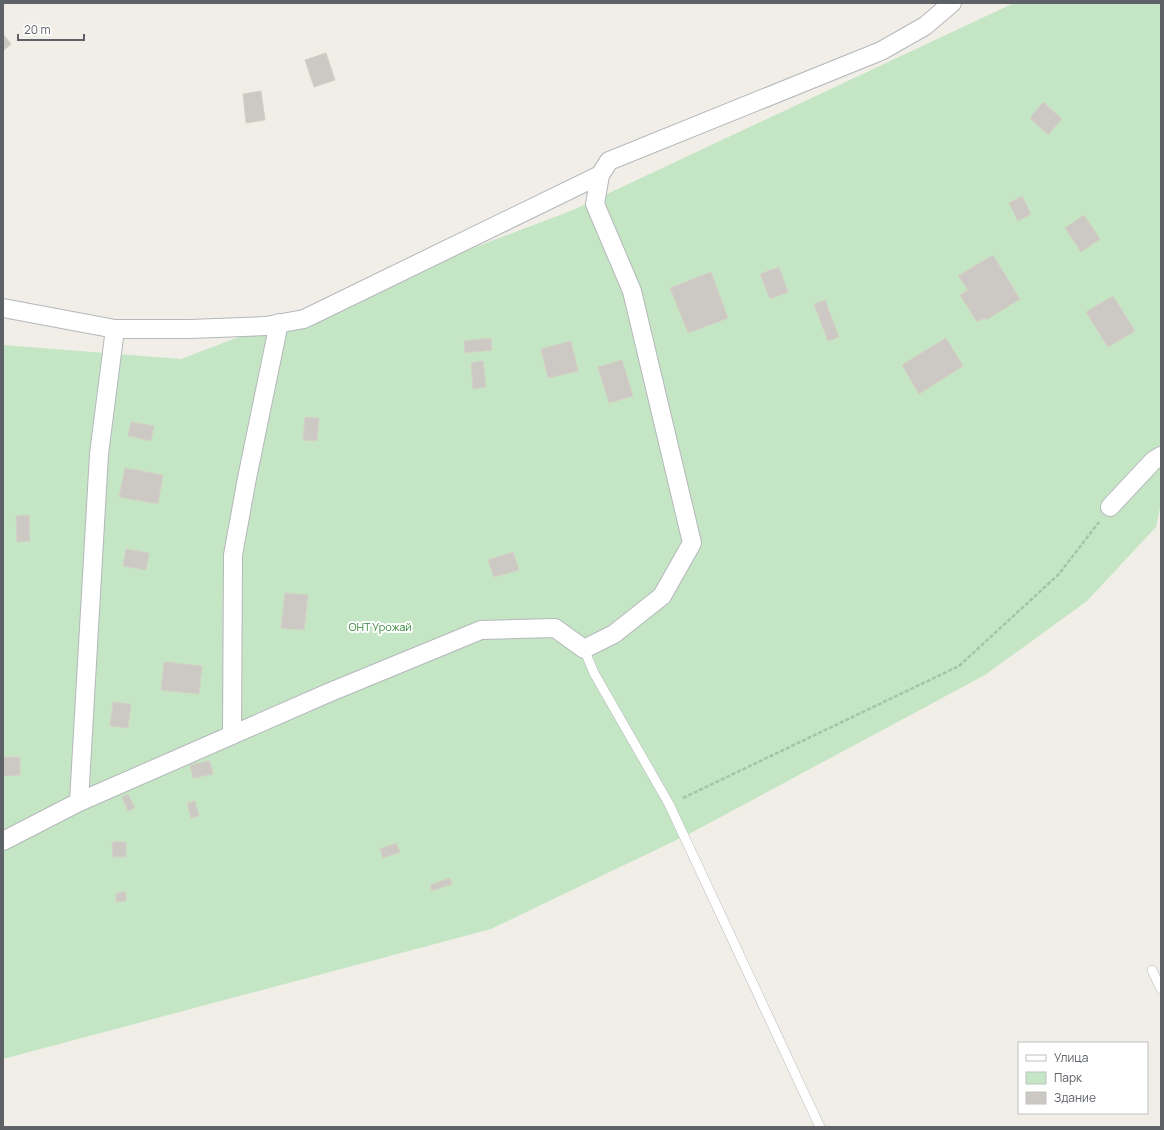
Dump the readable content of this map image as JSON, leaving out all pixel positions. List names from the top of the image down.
{
  "parks": ["ОНТ Урожай"],
  "legend": ["Улица", "Парк", "Здание"],
  "scale_bar": "20 m"
}
